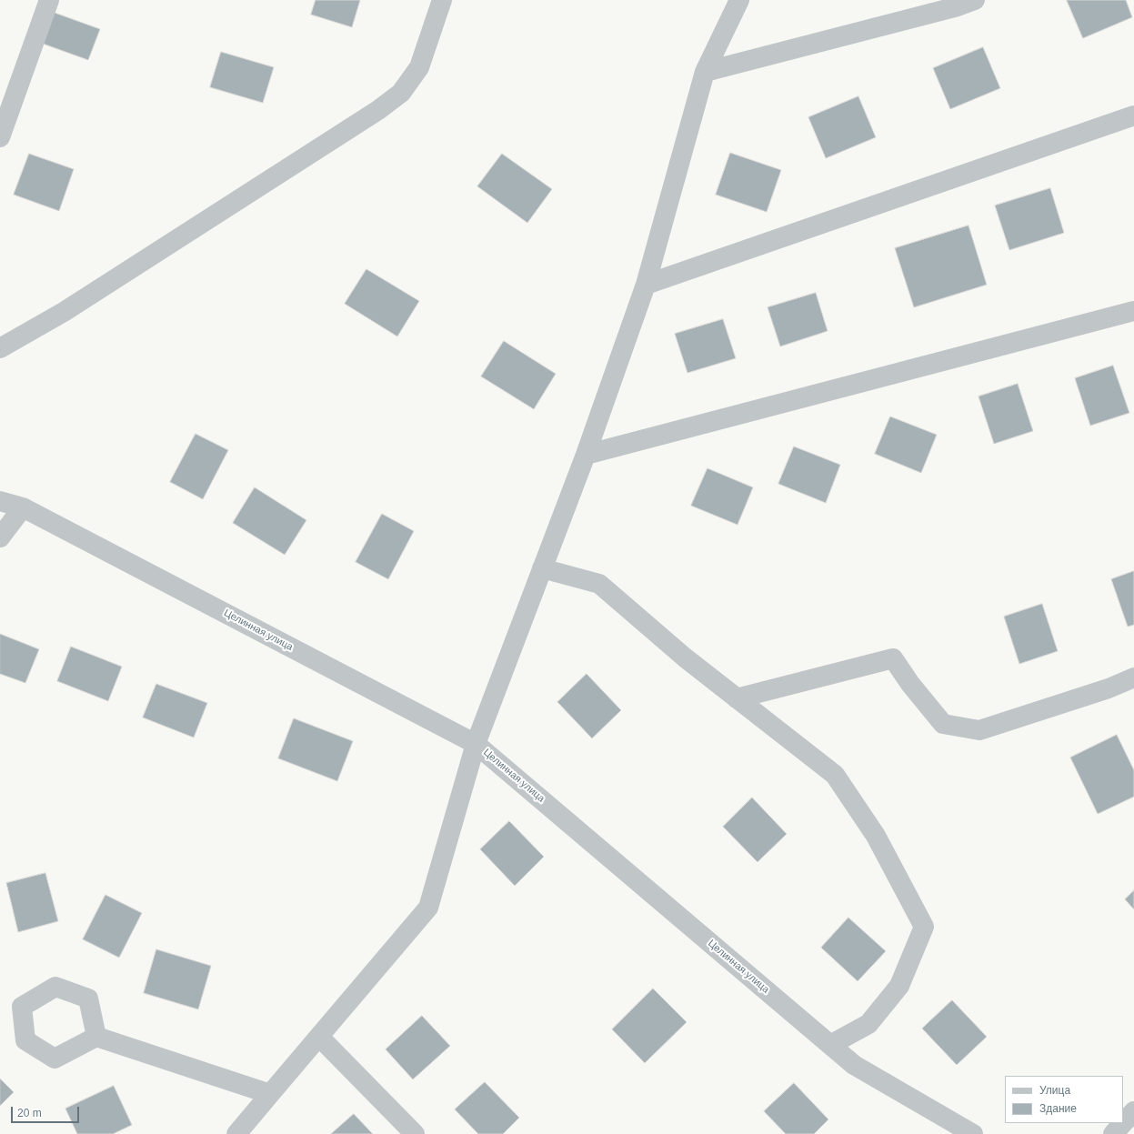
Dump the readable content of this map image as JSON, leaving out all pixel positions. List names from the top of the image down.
{
  "streets": {
    "street": ["Целинная улица"]
  },
  "legend": ["Улица", "Здание"],
  "scale_bar": "20 m"
}
